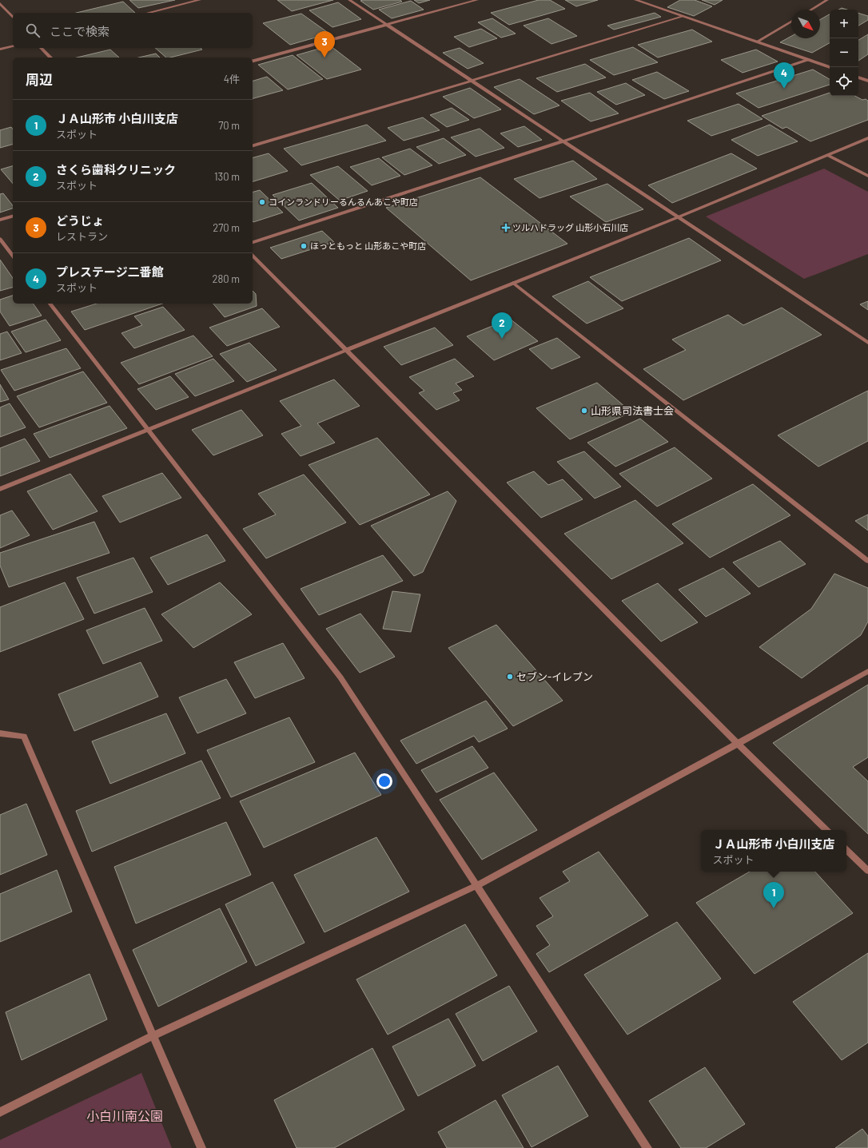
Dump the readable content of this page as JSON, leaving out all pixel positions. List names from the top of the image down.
{
  "parks": ["小白川南公園"],
  "places": {
    "other": [
      "コインランドリーるんるんあこや町店",
      "ほっともっと 山形あこや町店",
      "山形県司法書士会",
      "セブン-イレブン"
    ],
    "health": ["ツルハドラッグ 山形小石川店"]
  },
  "north": "bottom right",
  "page": {
    "map_buttons": ["+", "−"],
    "search": "ここで検索",
    "pins": [
      "3",
      "4",
      "2",
      "1"
    ],
    "heading": ["周辺", "4件"],
    "list": [
      {
        "mark": "1",
        "name": "ＪＡ山形市 小白川支店",
        "note": "スポット",
        "value": "70 m"
      },
      {
        "mark": "2",
        "name": "さくら歯科クリニック",
        "note": "スポット",
        "value": "130 m"
      },
      {
        "mark": "3",
        "name": "どうじょ",
        "note": "レストラン",
        "value": "270 m"
      },
      {
        "mark": "4",
        "name": "プレステージ二番館",
        "note": "スポット",
        "value": "280 m"
      }
    ],
    "popup": ["ＪＡ山形市 小白川支店", "スポット"]
  }
}
